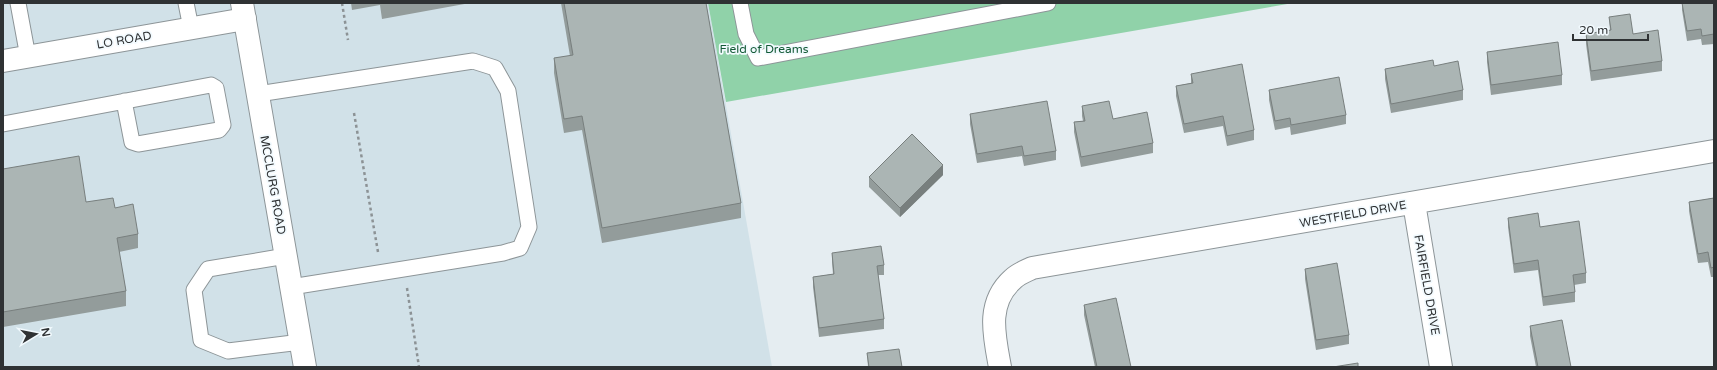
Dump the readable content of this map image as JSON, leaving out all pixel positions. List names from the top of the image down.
{
  "streets": {
    "street": [
      "LO ROAD",
      "MCCLURG ROAD",
      "WESTFIELD DRIVE",
      "FAIRFIELD DRIVE"
    ]
  },
  "crossings": [
    ["LO ROAD", "MCCLURG ROAD"],
    ["WESTFIELD DRIVE", "FAIRFIELD DRIVE"]
  ],
  "parks": ["Field of Dreams"],
  "scale_bar": "20 m",
  "north": "right"
}
